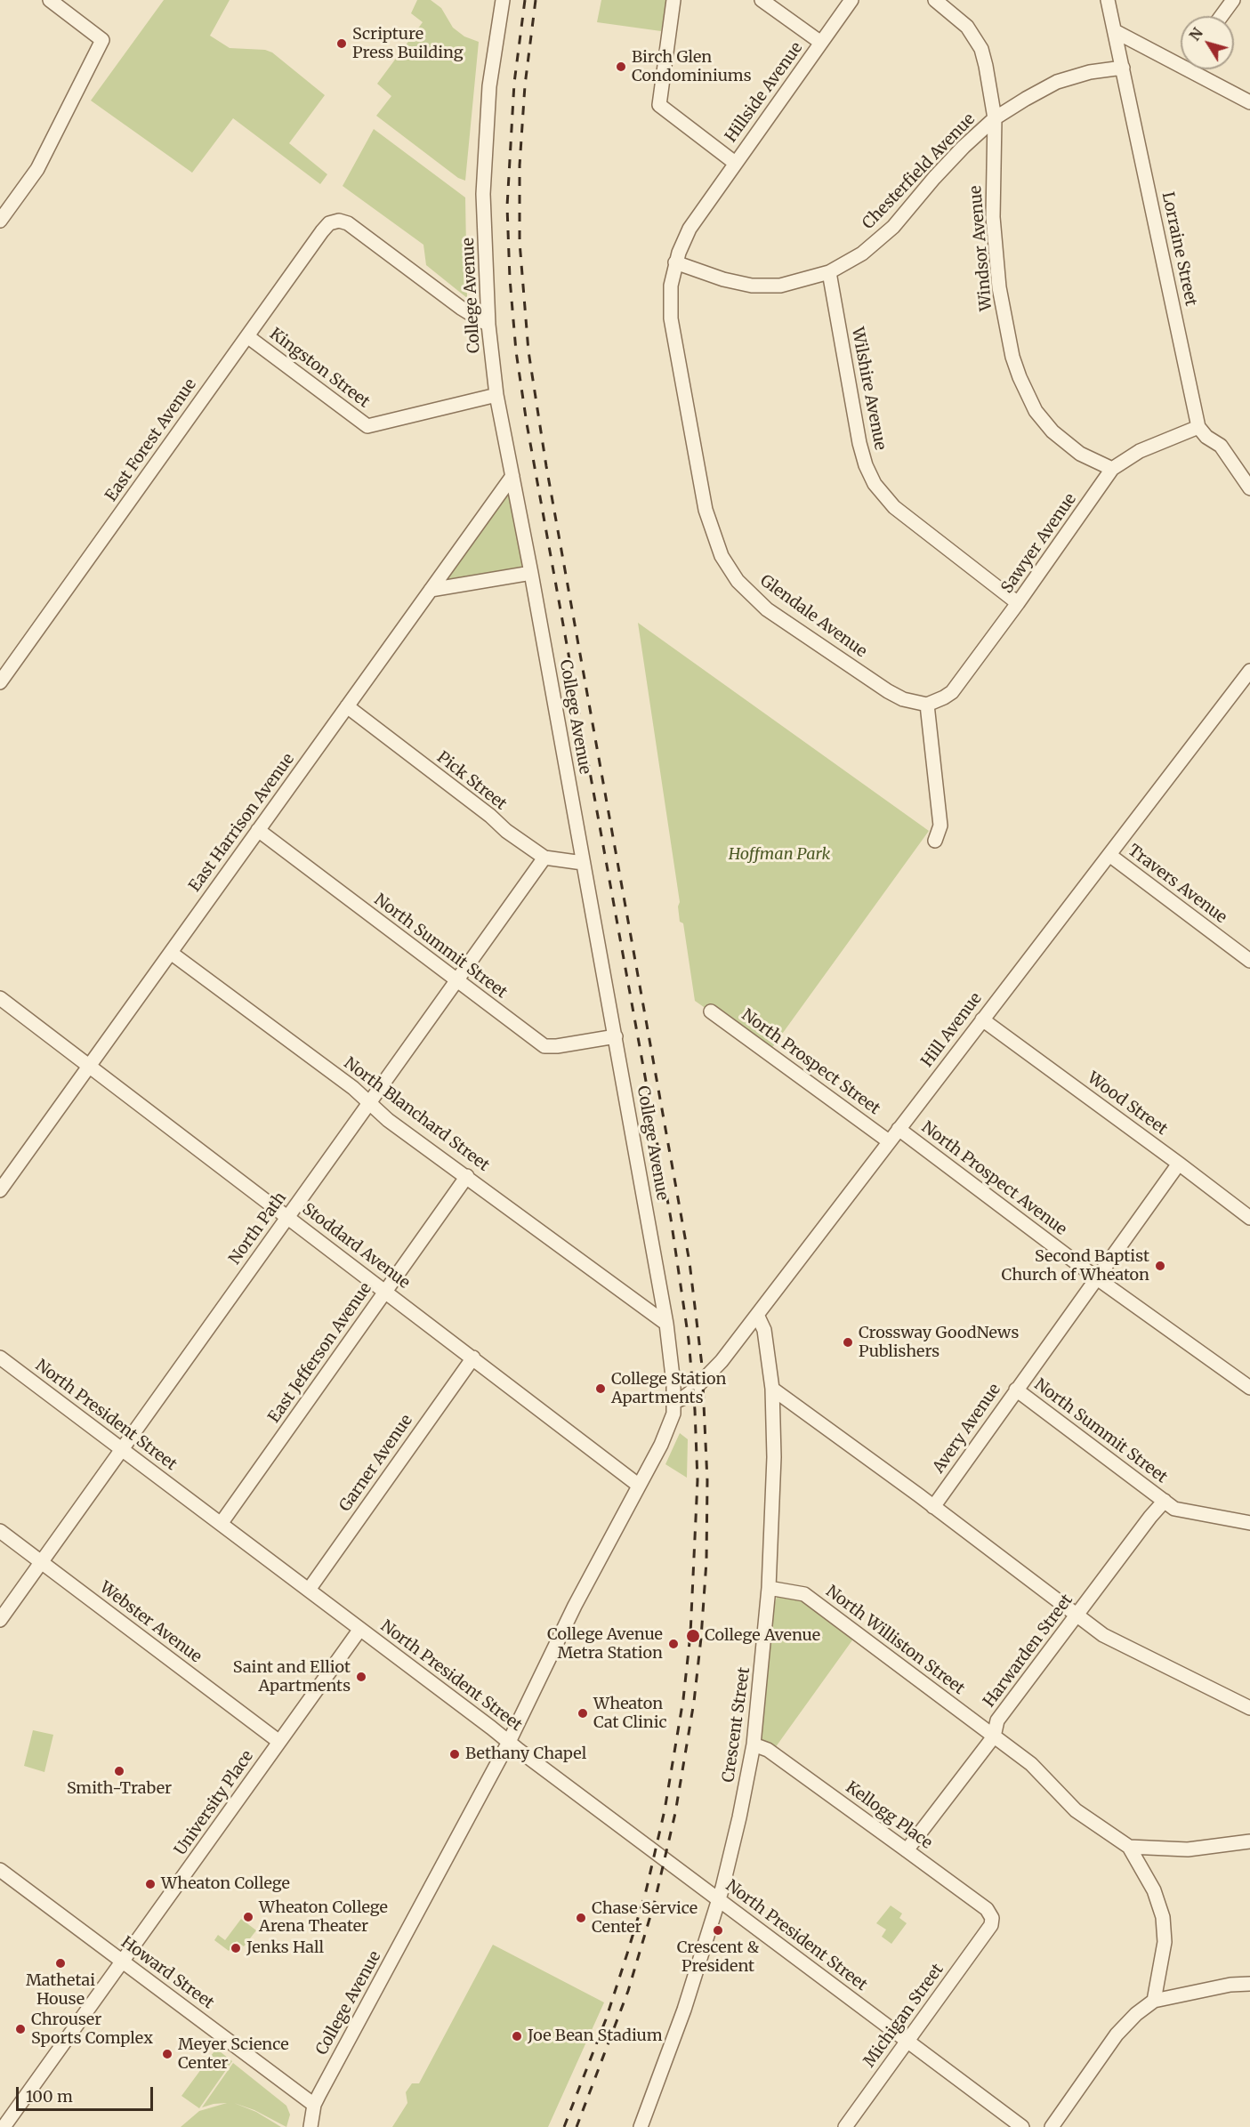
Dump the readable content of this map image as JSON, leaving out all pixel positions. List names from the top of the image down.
{
  "streets": {
    "street": [
      "Hillside Avenue",
      "Chesterfield Avenue",
      "Windsor Avenue",
      "Lorraine Street",
      "College Avenue",
      "Kingston Street",
      "Wilshire Avenue",
      "East Forest Avenue",
      "Sawyer Avenue",
      "Glendale Avenue",
      "Pick Street",
      "East Harrison Avenue",
      "Travers Avenue",
      "North Summit Street",
      "Hill Avenue",
      "North Prospect Street",
      "Wood Street",
      "North Blanchard Street",
      "North Prospect Avenue",
      "North Path",
      "Stoddard Avenue",
      "East Jefferson Avenue",
      "North President Street",
      "Avery Avenue",
      "Garner Avenue",
      "Webster Avenue",
      "North Williston Street",
      "Harwarden Street",
      "Crescent Street",
      "University Place",
      "Kellogg Place",
      "Howard Street",
      "Michigan Street"
    ]
  },
  "crossings": [
    ["Hillside Avenue", "Glendale Avenue"],
    ["Chesterfield Avenue", "Windsor Avenue"],
    ["Chesterfield Avenue", "Lorraine Street"],
    ["Chesterfield Avenue", "Wilshire Avenue"],
    ["Chesterfield Avenue", "Glendale Avenue"],
    ["Windsor Avenue", "Sawyer Avenue"],
    ["Lorraine Street", "Sawyer Avenue"],
    ["College Avenue", "Kingston Street"],
    ["College Avenue", "East Forest Avenue"],
    ["College Avenue", "Pick Street"],
    ["College Avenue", "East Harrison Avenue"],
    ["College Avenue", "North Summit Street"],
    ["College Avenue", "Hill Avenue"],
    ["College Avenue", "North Blanchard Street"],
    ["College Avenue", "Stoddard Avenue"],
    ["College Avenue", "North President Street"],
    ["College Avenue", "Howard Street"],
    ["Kingston Street", "East Forest Avenue"],
    ["Wilshire Avenue", "Sawyer Avenue"],
    ["Sawyer Avenue", "Glendale Avenue"],
    ["Pick Street", "East Harrison Avenue"],
    ["Pick Street", "North Path"],
    ["East Harrison Avenue", "North Summit Street"],
    ["East Harrison Avenue", "North Blanchard Street"],
    ["East Harrison Avenue", "Stoddard Avenue"],
    ["Travers Avenue", "Hill Avenue"],
    ["North Summit Street", "North Path"],
    ["North Summit Street", "Avery Avenue"],
    ["North Summit Street", "Harwarden Street"],
    ["Hill Avenue", "North Prospect Street"],
    ["Hill Avenue", "Wood Street"],
    ["Hill Avenue", "North Prospect Avenue"],
    ["Hill Avenue", "Crescent Street"],
    ["Wood Street", "Avery Avenue"],
    ["North Blanchard Street", "North Path"],
    ["North Blanchard Street", "East Jefferson Avenue"],
    ["North Prospect Avenue", "Avery Avenue"],
    ["North Path", "Stoddard Avenue"],
    ["North Path", "North President Street"],
    ["North Path", "Webster Avenue"],
    ["Stoddard Avenue", "East Jefferson Avenue"],
    ["Stoddard Avenue", "Garner Avenue"],
    ["East Jefferson Avenue", "North President Street"],
    ["North President Street", "Garner Avenue"],
    ["North President Street", "Crescent Street"],
    ["North President Street", "University Place"],
    ["North President Street", "Michigan Street"],
    ["Webster Avenue", "University Place"],
    ["North Williston Street", "Harwarden Street"],
    ["North Williston Street", "Crescent Street"],
    ["Harwarden Street", "Kellogg Place"],
    ["Crescent Street", "Kellogg Place"],
    ["University Place", "Howard Street"],
    ["Kellogg Place", "Michigan Street"]
  ],
  "parks": ["Hoffman Park"],
  "places": [
    "Scripture Press Building",
    "Birch Glen Condominiums",
    "Second Baptist Church of Wheaton",
    "Crossway GoodNews Publishers",
    "College Station Apartments",
    "College Avenue",
    "College Avenue Metra Station",
    "Saint and Elliot Apartments",
    "Wheaton Cat Clinic",
    "Bethany Chapel",
    "Smith-Traber",
    "Wheaton College",
    "Wheaton College Arena Theater",
    "Chase Service Center",
    "Crescent & President",
    "Jenks Hall",
    "Mathetai House",
    "Chrouser Sports Complex",
    "Joe Bean Stadium",
    "Meyer Science Center"
  ],
  "scale_bar": "100 m",
  "north": "top left"
}
